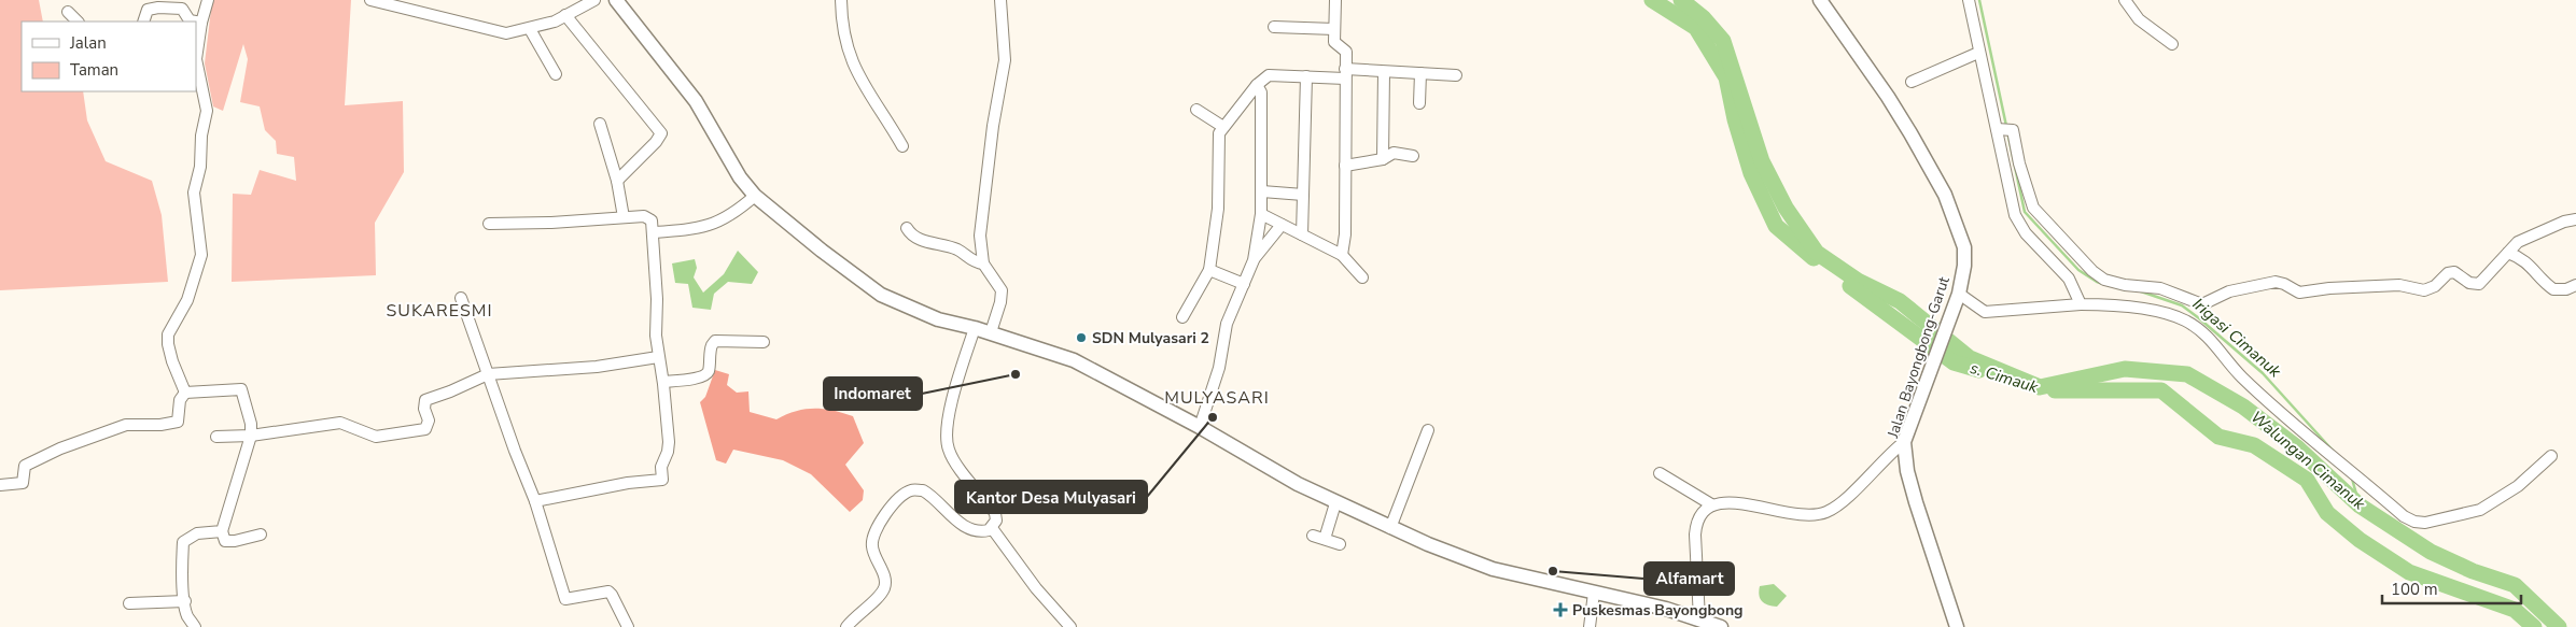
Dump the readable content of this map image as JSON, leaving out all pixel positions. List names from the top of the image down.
{
  "streets": {
    "main road": ["Jalan Bayongbong-Garut"]
  },
  "districts": ["SUKARESMI", "MULYASARI"],
  "water": ["Irigasi Cimanuk", "s. Cimauk", "Walungan Cimanuk"],
  "places": {
    "other": [
      "SDN Mulyasari 2",
      "Indomaret",
      "Kantor Desa Mulyasari",
      "Alfamart"
    ],
    "health": ["Puskesmas Bayongbong"]
  },
  "legend": ["Jalan", "Taman"],
  "scale_bar": "100 m"
}
